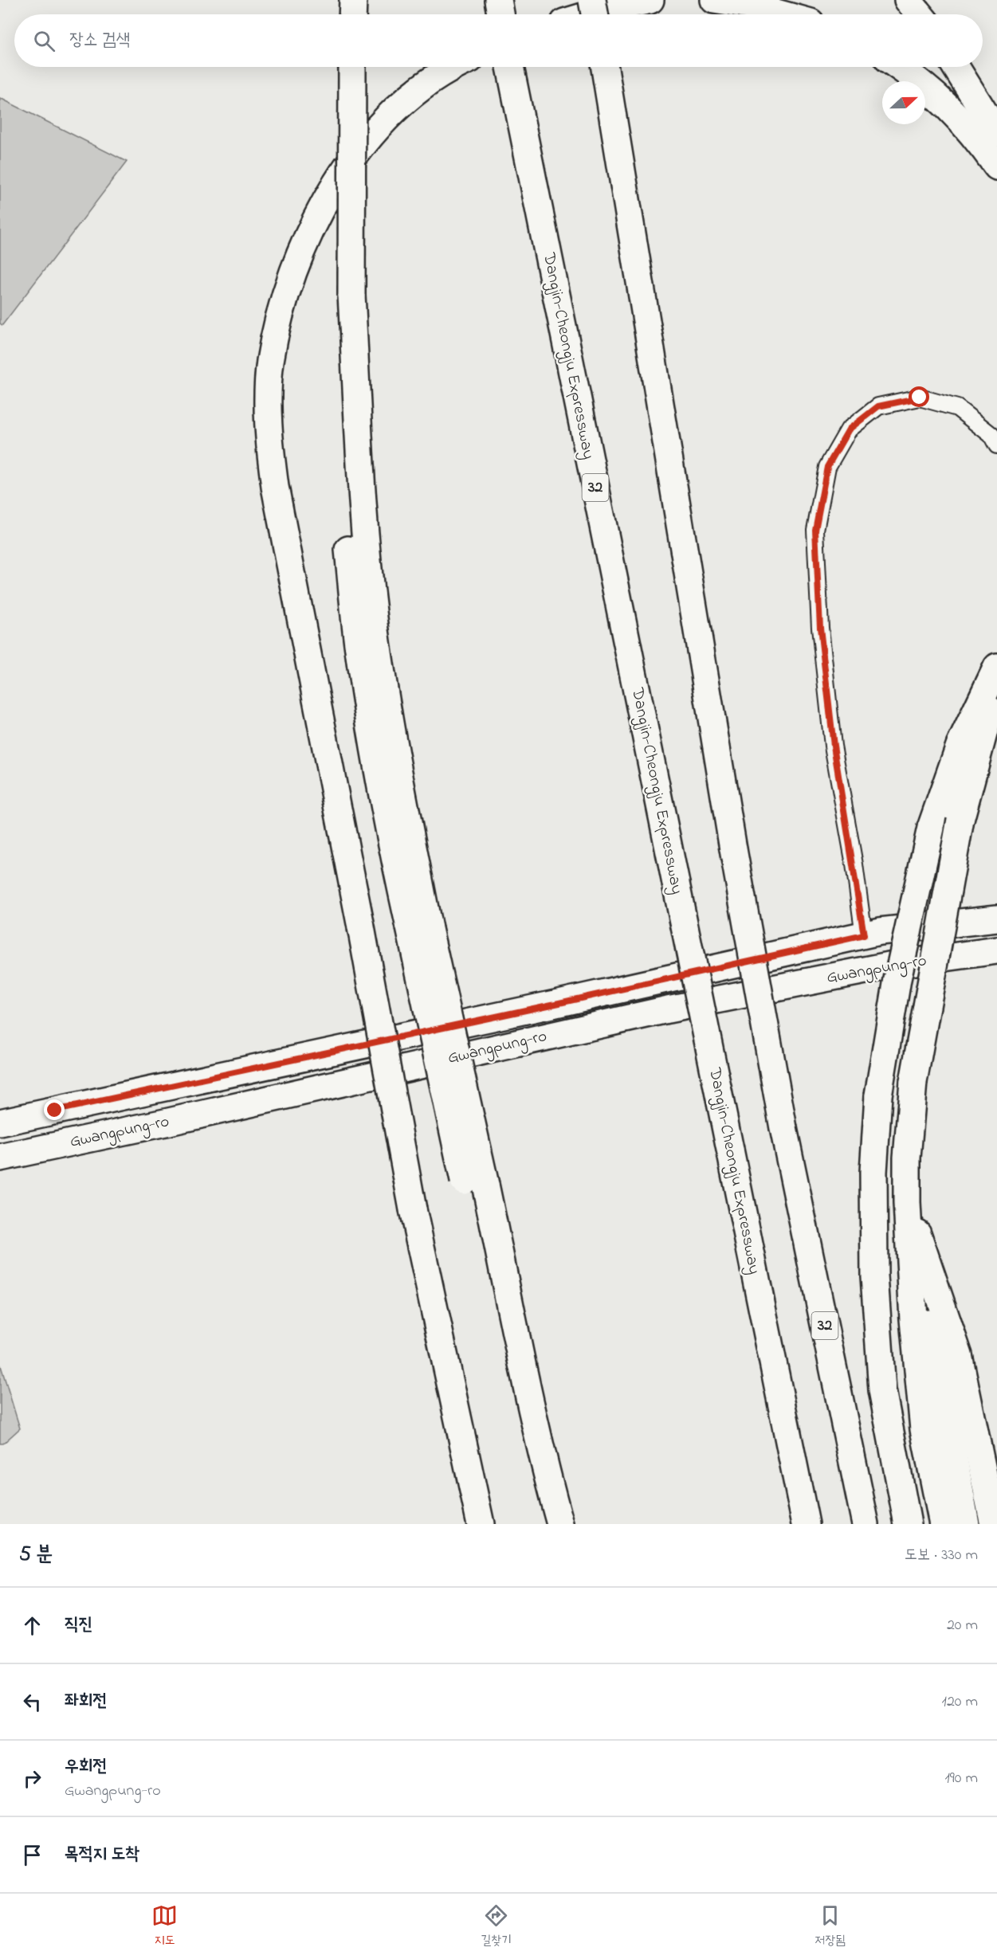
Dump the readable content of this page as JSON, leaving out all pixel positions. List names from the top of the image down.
{
  "streets": {
    "main road": ["Dangjin-Cheongju Expressway", "32", "Gwangpung-ro"]
  },
  "north": "right",
  "page": {
    "search": "장소 검색",
    "heading": ["5 분", "도보 · 330 m"],
    "list": [
      ["직진", "20 m"],
      ["좌회전", "120 m"],
      ["우회전", "Gwangpung-ro", "190 m"],
      "목적지 도착"
    ],
    "nav": ["지도", "길찾기", "저장됨"]
  }
}
